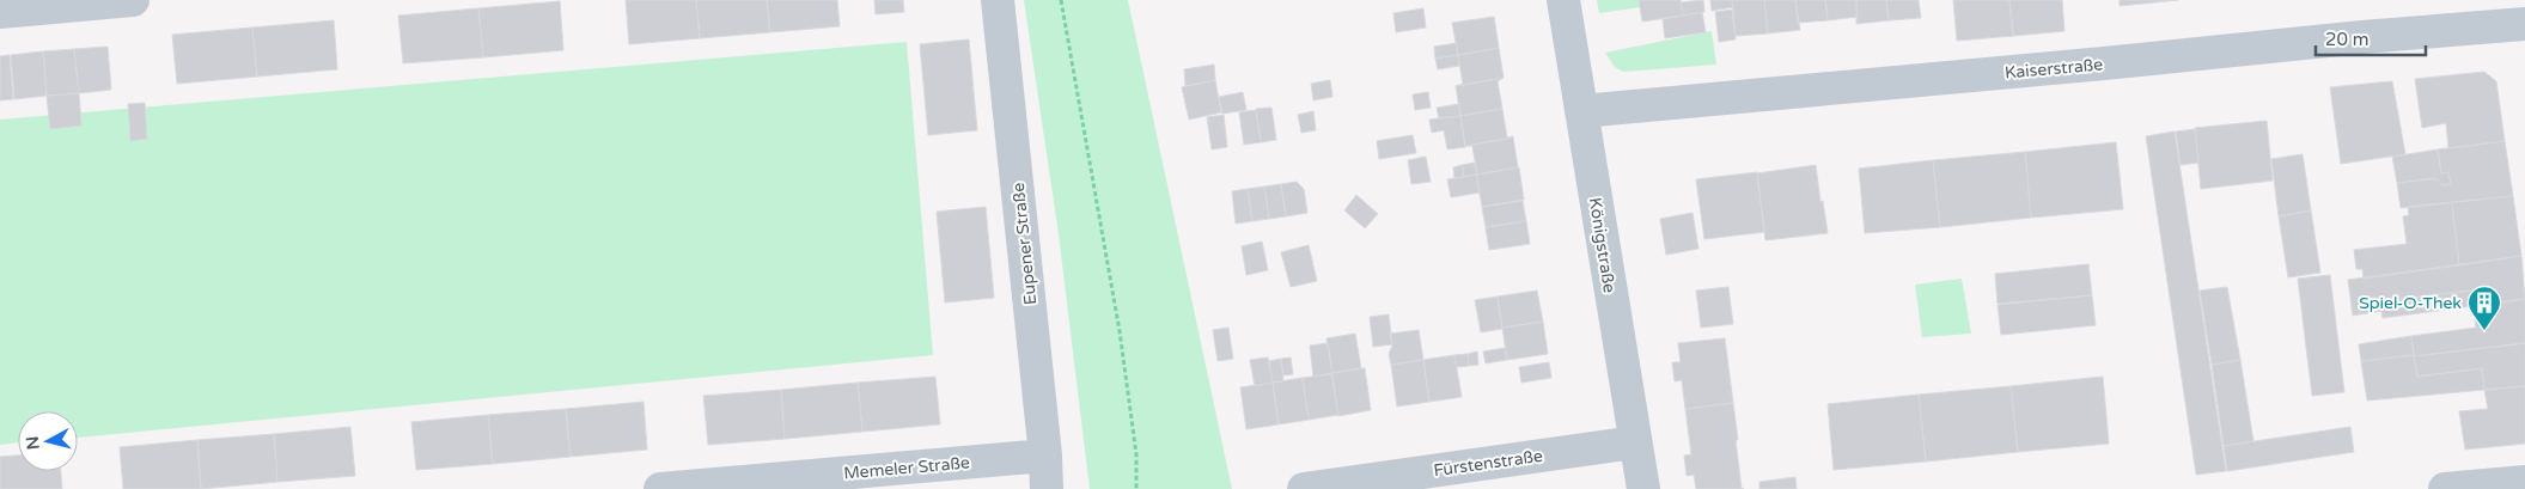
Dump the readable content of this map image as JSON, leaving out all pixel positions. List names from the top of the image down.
{
  "streets": {
    "street": [
      "Kaiserstraße",
      "Eupener Straße",
      "Königstraße",
      "Fürstenstraße",
      "Memeler Straße"
    ]
  },
  "crossings": [
    ["Kaiserstraße", "Königstraße"],
    ["Eupener Straße", "Memeler Straße"],
    ["Königstraße", "Fürstenstraße"]
  ],
  "places": {
    "building": ["Spiel-O-Thek"]
  },
  "scale_bar": "20 m",
  "north": "left"
}
